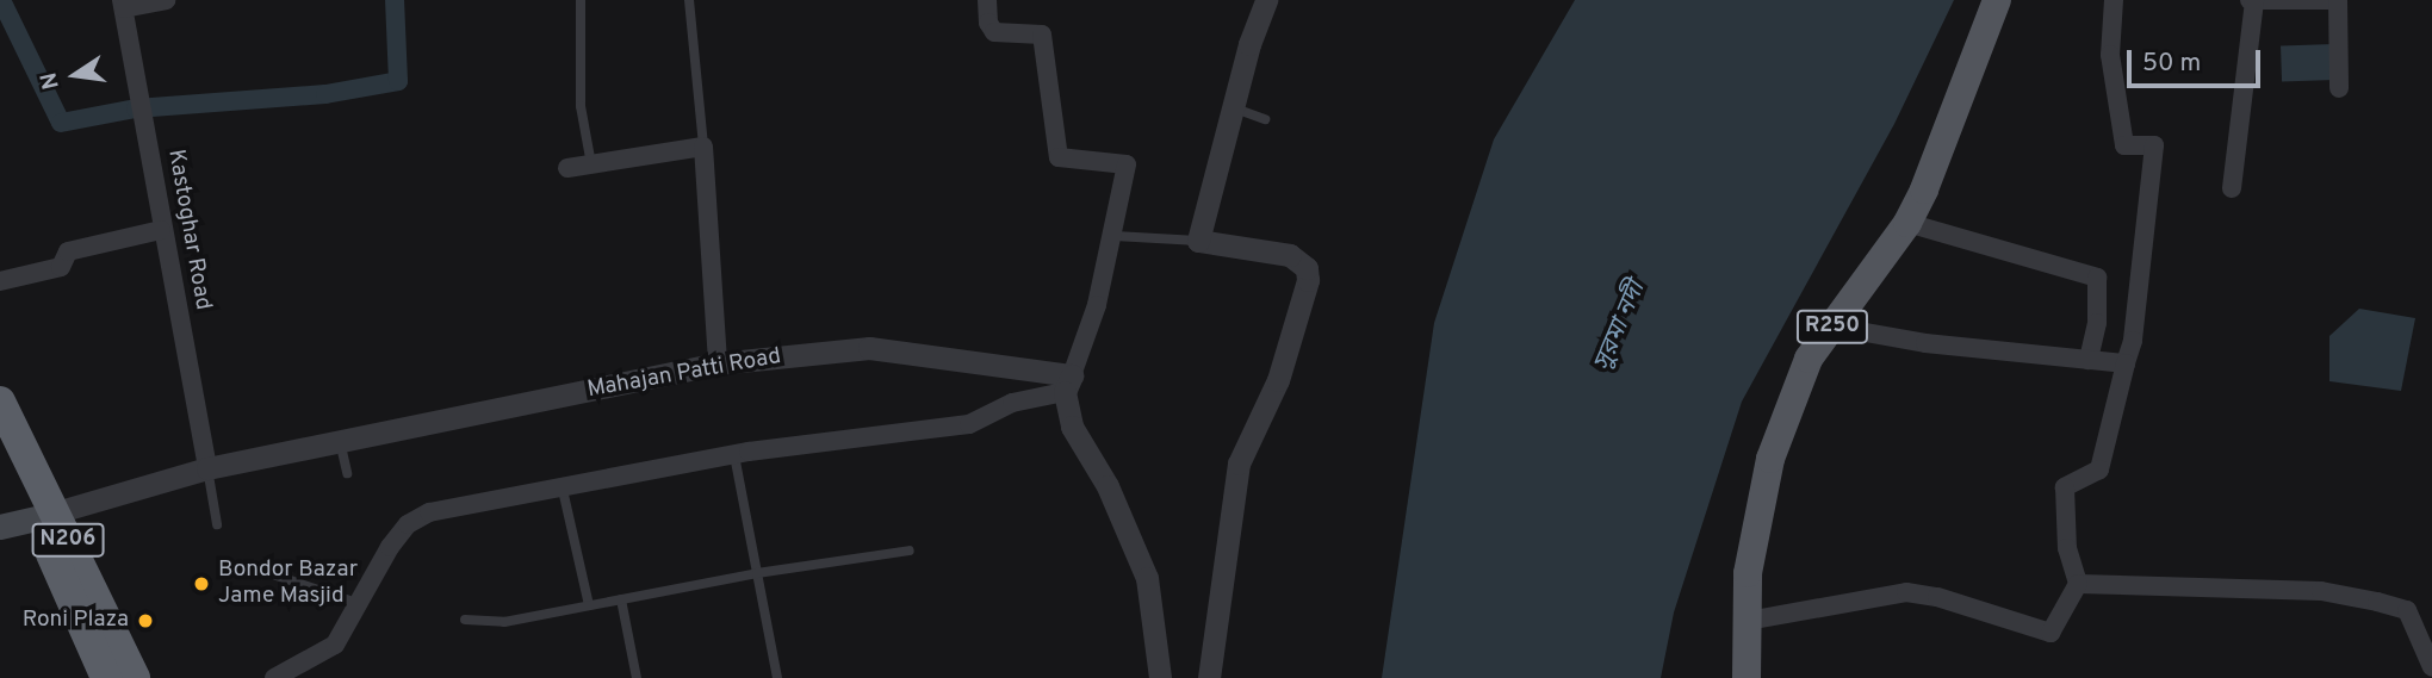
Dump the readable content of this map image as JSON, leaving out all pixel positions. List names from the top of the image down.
{
  "streets": {
    "highway": ["N206"],
    "main road": ["R250"],
    "street": ["Kastoghar Road", "Mahajan Patti Road"]
  },
  "crossings": [
    ["Kastoghar Road", "Mahajan Patti Road"],
    ["Mahajan Patti Road", "N206"]
  ],
  "water": ["সুরমা নদী"],
  "places": ["Bondor Bazar Jame Masjid", "Roni Plaza"],
  "scale_bar": "50 m",
  "north": "left"
}
